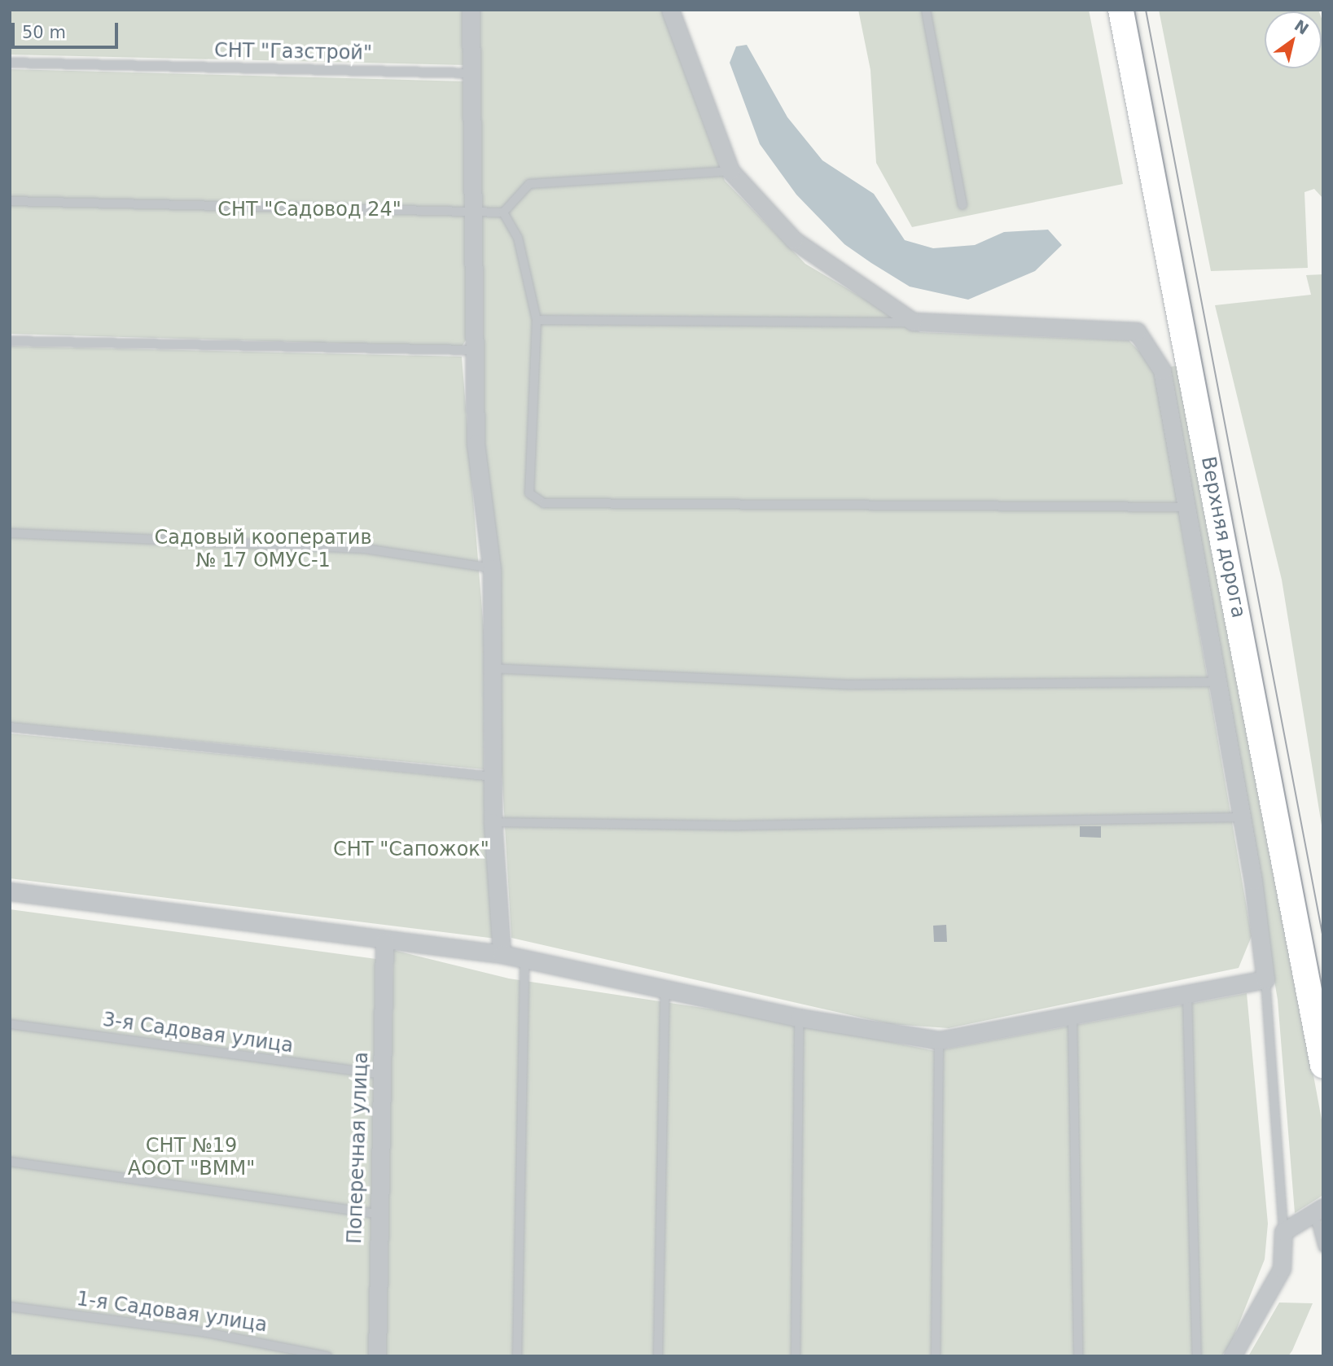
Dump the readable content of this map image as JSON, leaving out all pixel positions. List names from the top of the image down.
{
  "streets": {
    "main road": ["Верхняя дорога"],
    "street": ["Поперечная улица"],
    "lane": ["СНТ \"Газстрой\"", "3-я Садовая улица", "1-я Садовая улица"]
  },
  "crossings": [
    ["3-я Садовая улица", "Поперечная улица"]
  ],
  "parks": [
    "СНТ \"Садовод 24\"",
    "Садовый кооператив № 17 ОМУС-1",
    "СНТ \"Сапожок\"",
    "СНТ №19 АООТ \"ВММ\""
  ],
  "scale_bar": "50 m",
  "north": "top right"
}
